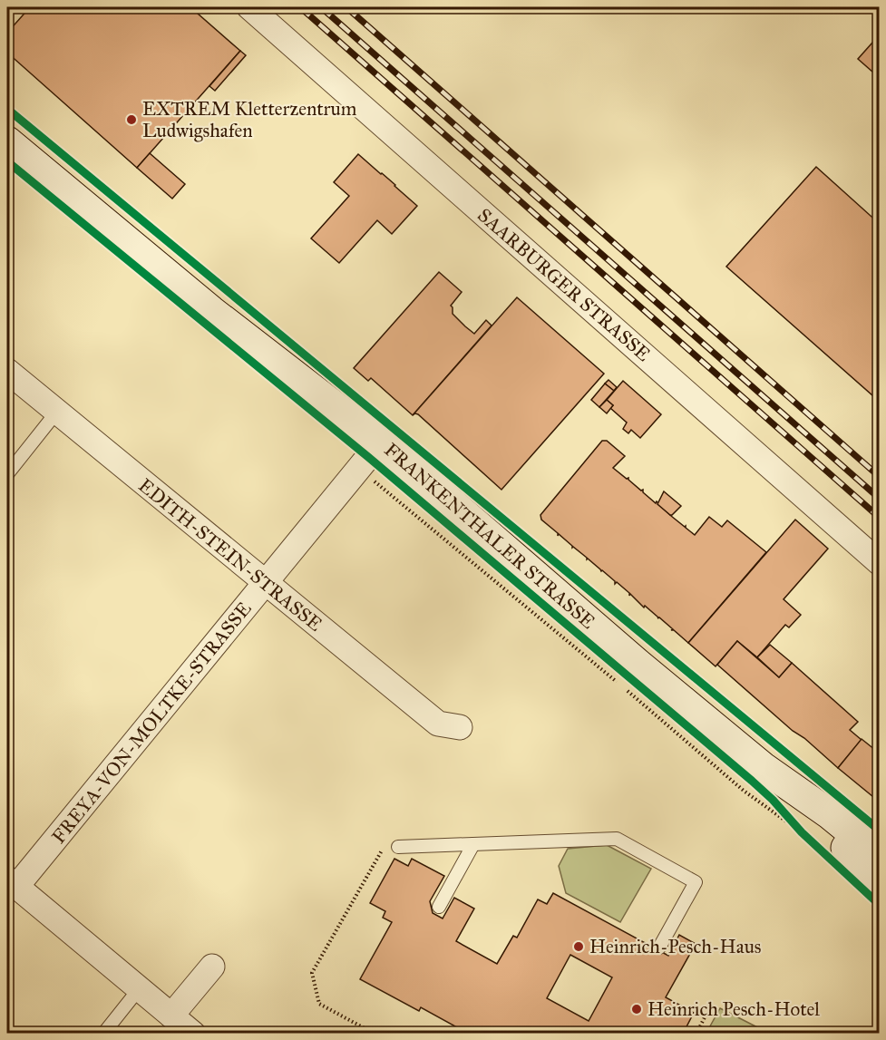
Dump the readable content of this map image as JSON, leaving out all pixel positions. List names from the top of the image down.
{
  "streets": {
    "street": [
      "SAARBURGER STRASSE",
      "FRANKENTHALER STRASSE",
      "EDITH-STEIN-STRASSE",
      "FREYA-VON-MOLTKE-STRASSE"
    ]
  },
  "crossings": [
    ["EDITH-STEIN-STRASSE", "FREYA-VON-MOLTKE-STRASSE"]
  ],
  "places": ["EXTREM Kletterzentrum Ludwigshafen", "Heinrich-Pesch-Haus", "Heinrich Pesch-Hotel"]
}
